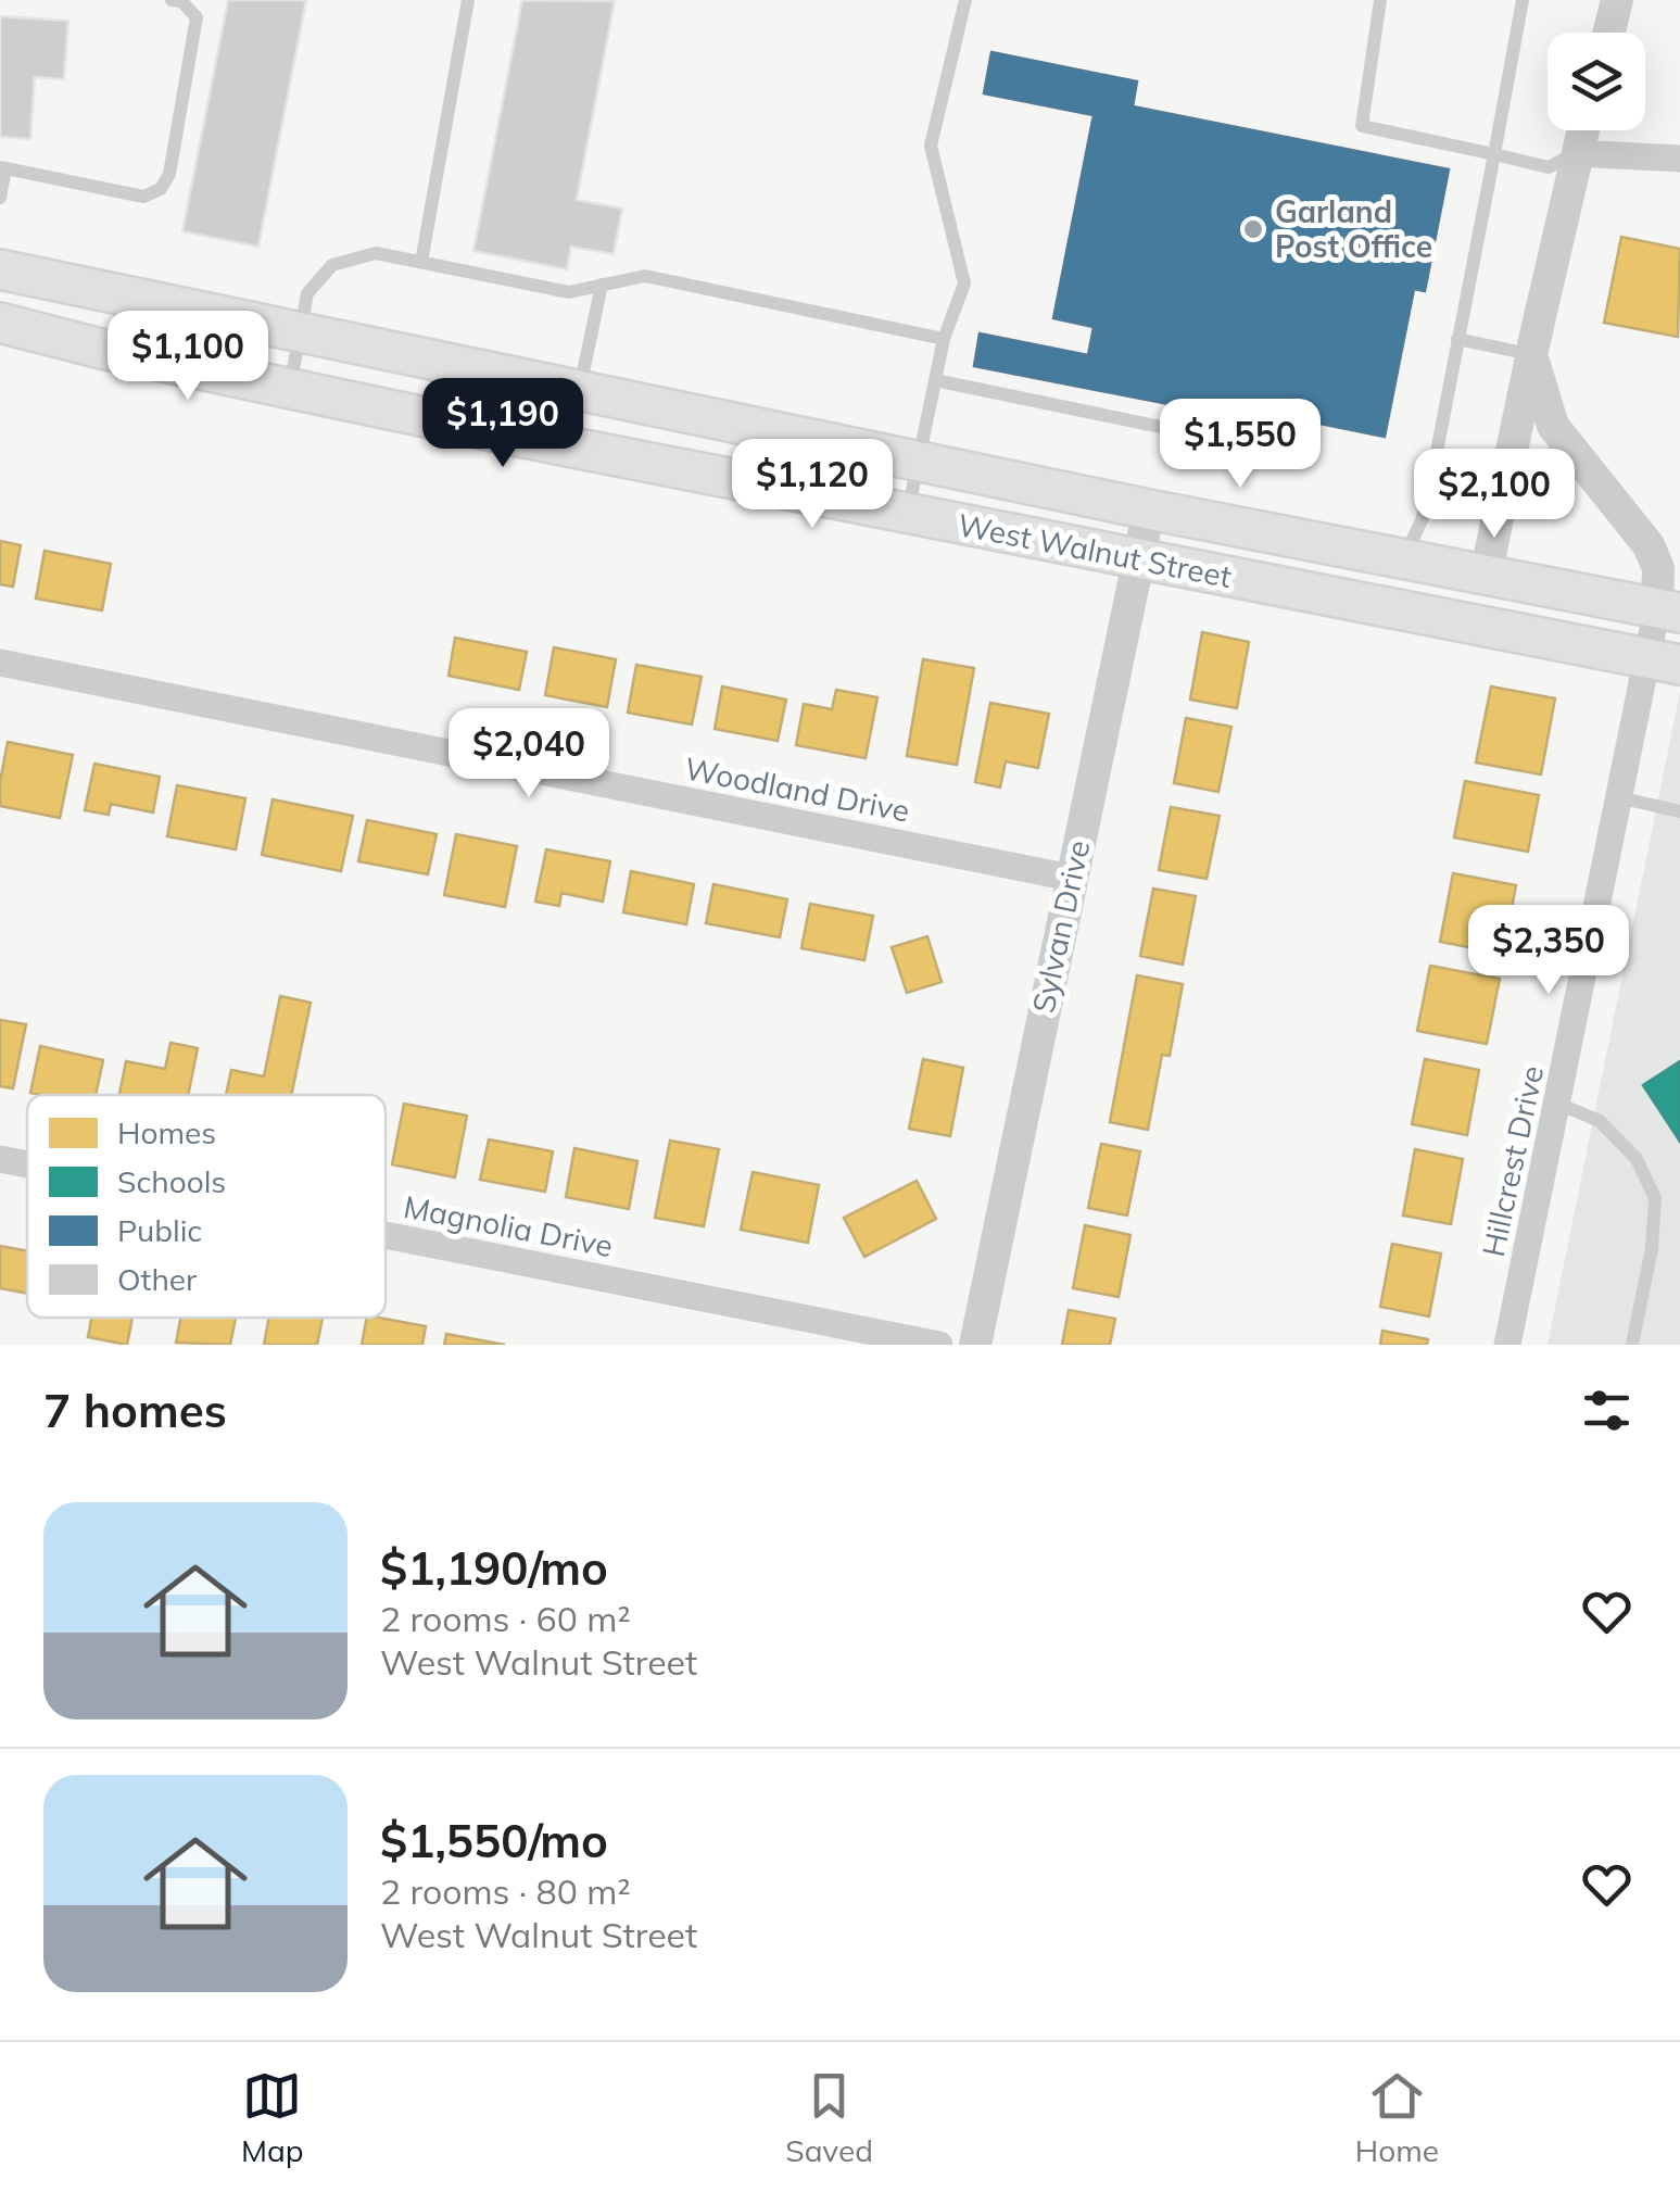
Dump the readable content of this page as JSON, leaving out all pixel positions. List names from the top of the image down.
{
  "streets": {
    "main road": ["West Walnut Street"],
    "street": [
      "Woodland Drive",
      "Sylvan Drive",
      "Hillcrest Drive",
      "Magnolia Drive"
    ]
  },
  "crossings": [
    ["West Walnut Street", "Sylvan Drive"],
    ["West Walnut Street", "Hillcrest Drive"],
    ["Woodland Drive", "Sylvan Drive"]
  ],
  "places": ["Garland Post Office"],
  "legend": [
    "Homes",
    "Schools",
    "Public",
    "Other"
  ],
  "page": {
    "price": [
      "$1,100",
      "$1,190",
      "$1,550",
      "$1,120",
      "$2,100",
      "$2,040",
      "$2,350"
    ],
    "heading": "7 homes",
    "list": [
      {
        "name": "$1,190/mo",
        "note": "2 rooms · 60 m² · West Walnut Street"
      },
      {
        "name": "$1,550/mo",
        "note": "2 rooms · 80 m² · West Walnut Street"
      }
    ],
    "tabs": ["Map", "Saved", "Home"]
  }
}
